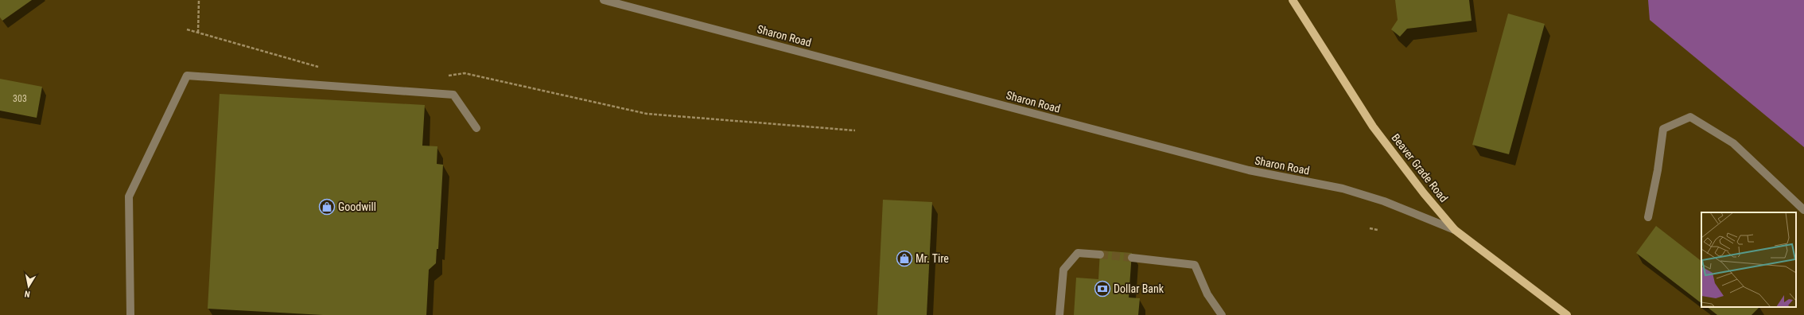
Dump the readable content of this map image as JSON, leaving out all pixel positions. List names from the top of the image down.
{
  "streets": {
    "main road": ["Beaver Grade Road"],
    "street": ["Sharon Road"]
  },
  "crossings": [
    ["Sharon Road", "Beaver Grade Road"]
  ],
  "places": {
    "shop": ["Goodwill", "Mr. Tire"],
    "bank": ["Dollar Bank"]
  },
  "house_numbers": ["303"],
  "north": "bottom"
}
